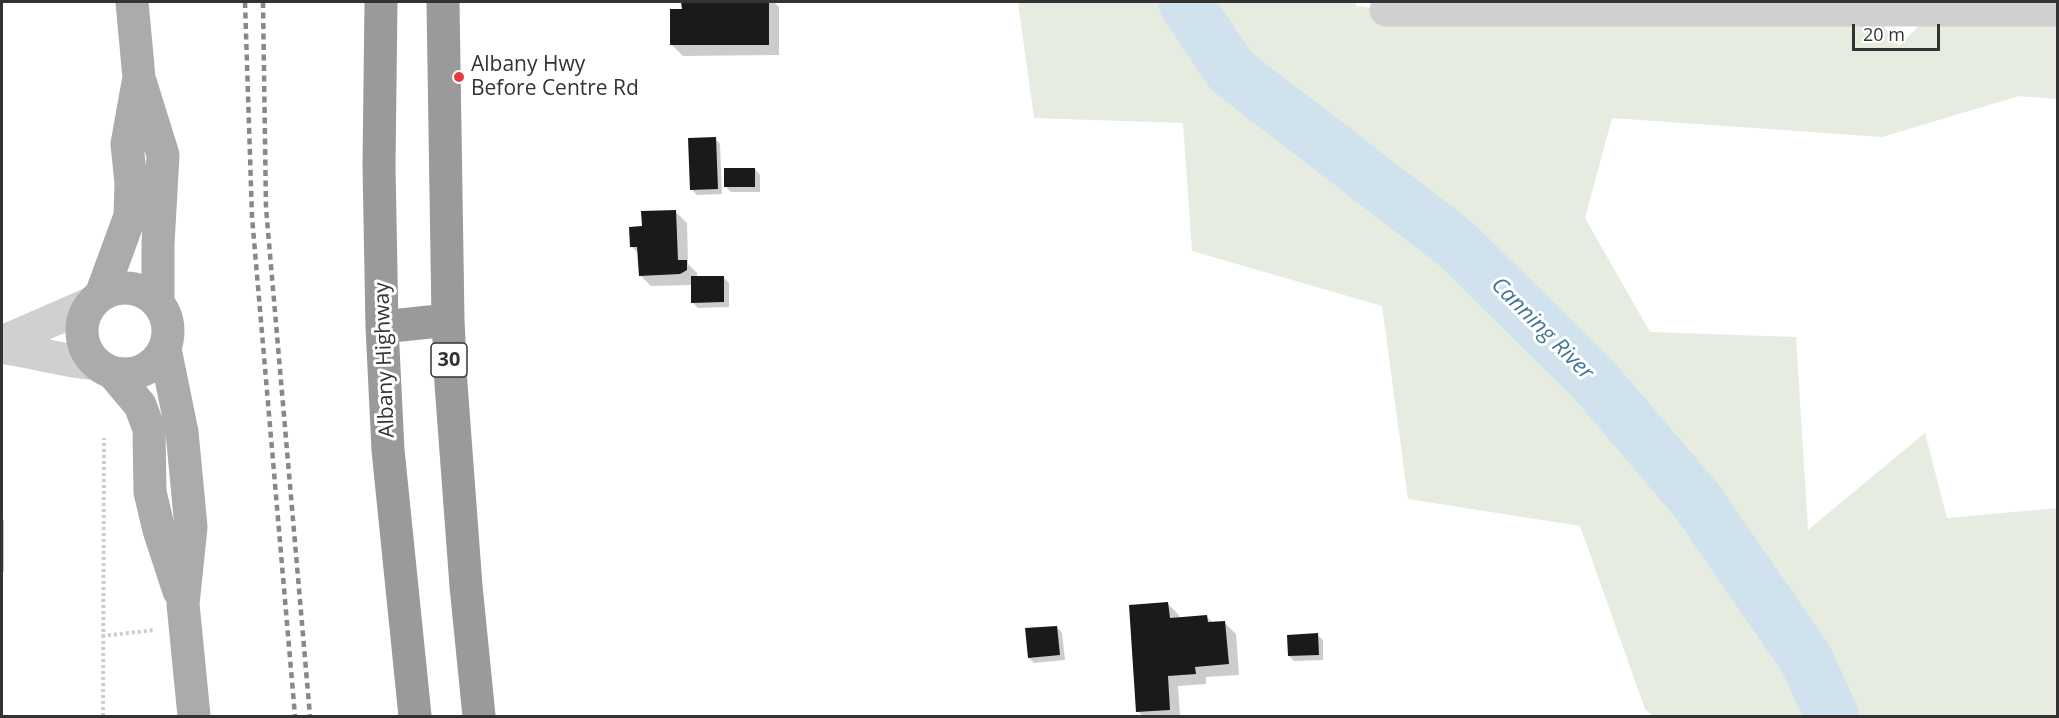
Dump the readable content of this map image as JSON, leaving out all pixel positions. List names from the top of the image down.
{
  "streets": {
    "highway": ["Albany Highway", "30"]
  },
  "water": ["Canning River"],
  "places": ["Albany Hwy Before Centre Rd"],
  "scale_bar": "20 m"
}
